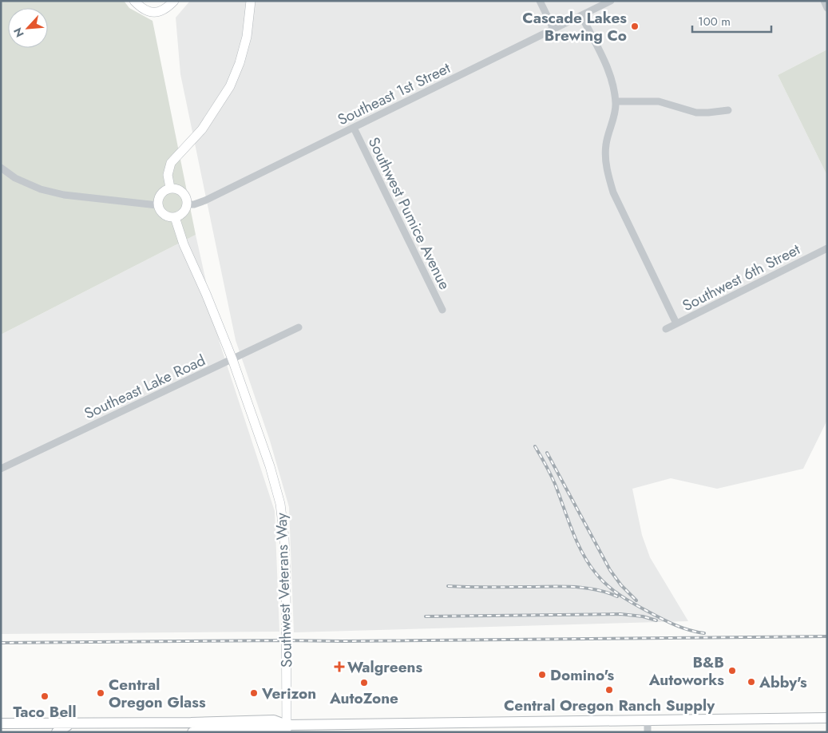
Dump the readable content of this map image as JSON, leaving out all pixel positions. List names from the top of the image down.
{
  "streets": {
    "main road": ["Southwest Veterans Way"],
    "street": [
      "Southeast 1st Street",
      "Southwest Pumice Avenue",
      "Southwest 6th Street",
      "Southeast Lake Road"
    ]
  },
  "crossings": [
    ["Southeast 1st Street", "Southwest Pumice Avenue"],
    ["Southeast 1st Street", "Southwest Veterans Way"],
    ["Southeast Lake Road", "Southwest Veterans Way"]
  ],
  "places": {
    "other": [
      "Cascade Lakes Brewing Co",
      "B&B Autoworks",
      "Domino's",
      "Abby's",
      "AutoZone",
      "Central Oregon Ranch Supply",
      "Central Oregon Glass",
      "Verizon",
      "Taco Bell"
    ],
    "health": ["Walgreens"]
  },
  "scale_bar": "100 m",
  "north": "bottom left"
}
